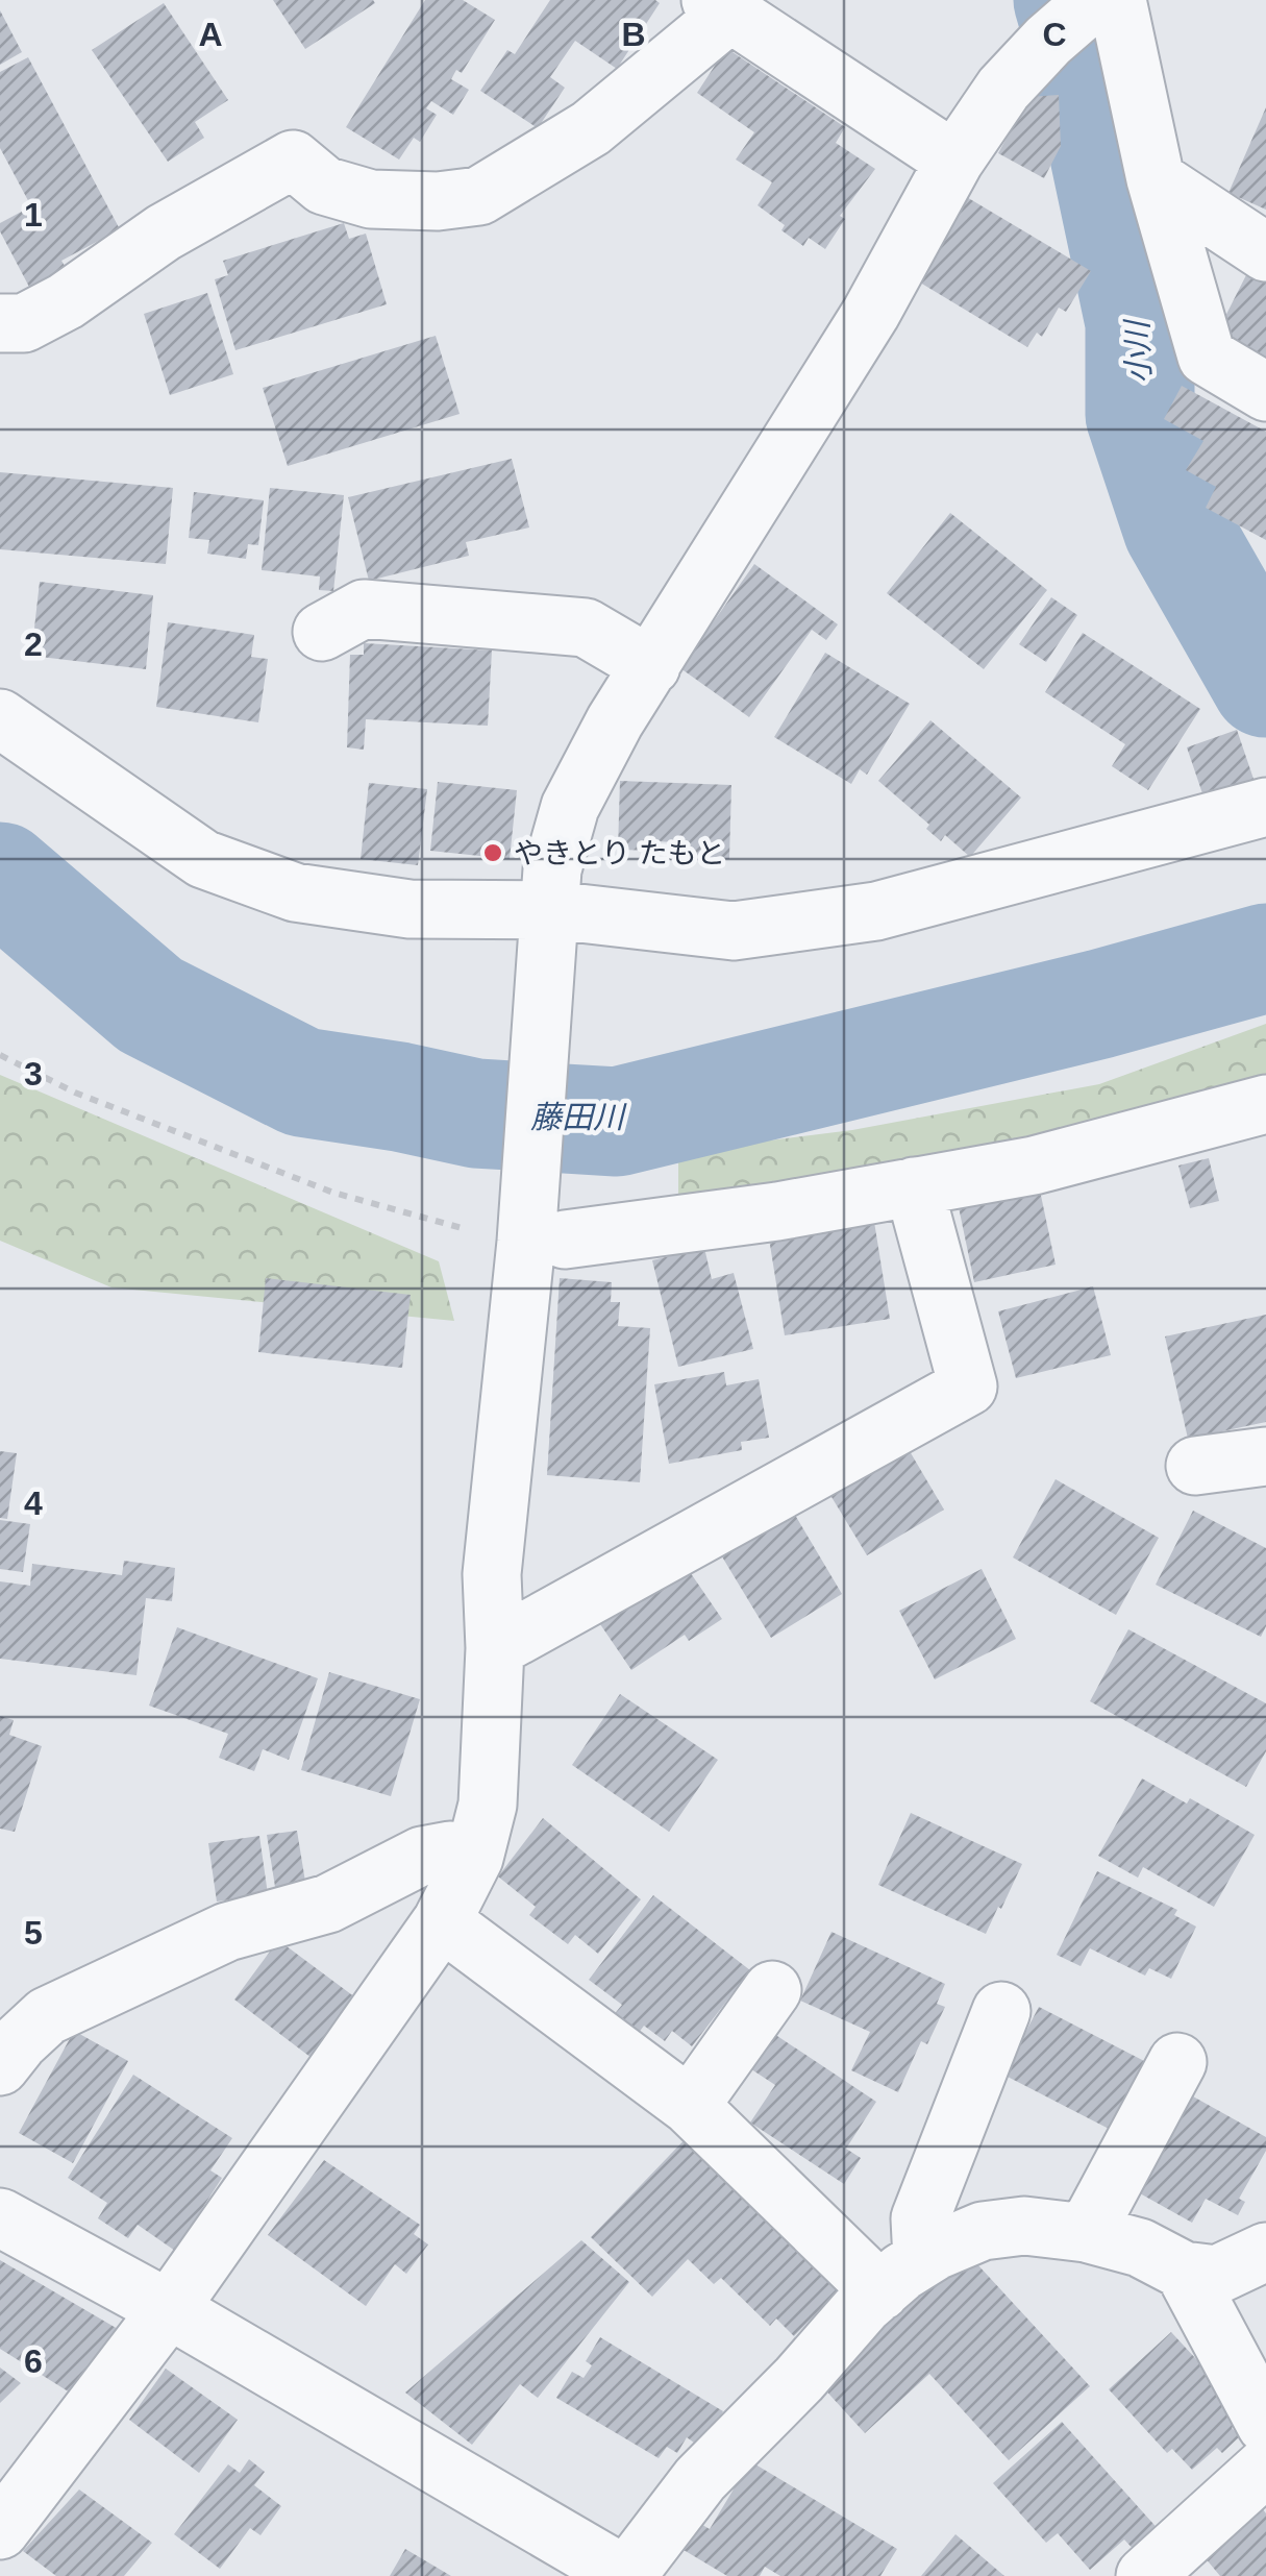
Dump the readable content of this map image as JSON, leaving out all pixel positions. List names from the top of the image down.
{
  "water": ["小川", "藤田川"],
  "places": ["やきとり たもと"],
  "grid": {
    "columns": ["A", "B", "C"],
    "rows": [
      "1",
      "2",
      "3",
      "4",
      "5",
      "6"
    ]
  }
}
